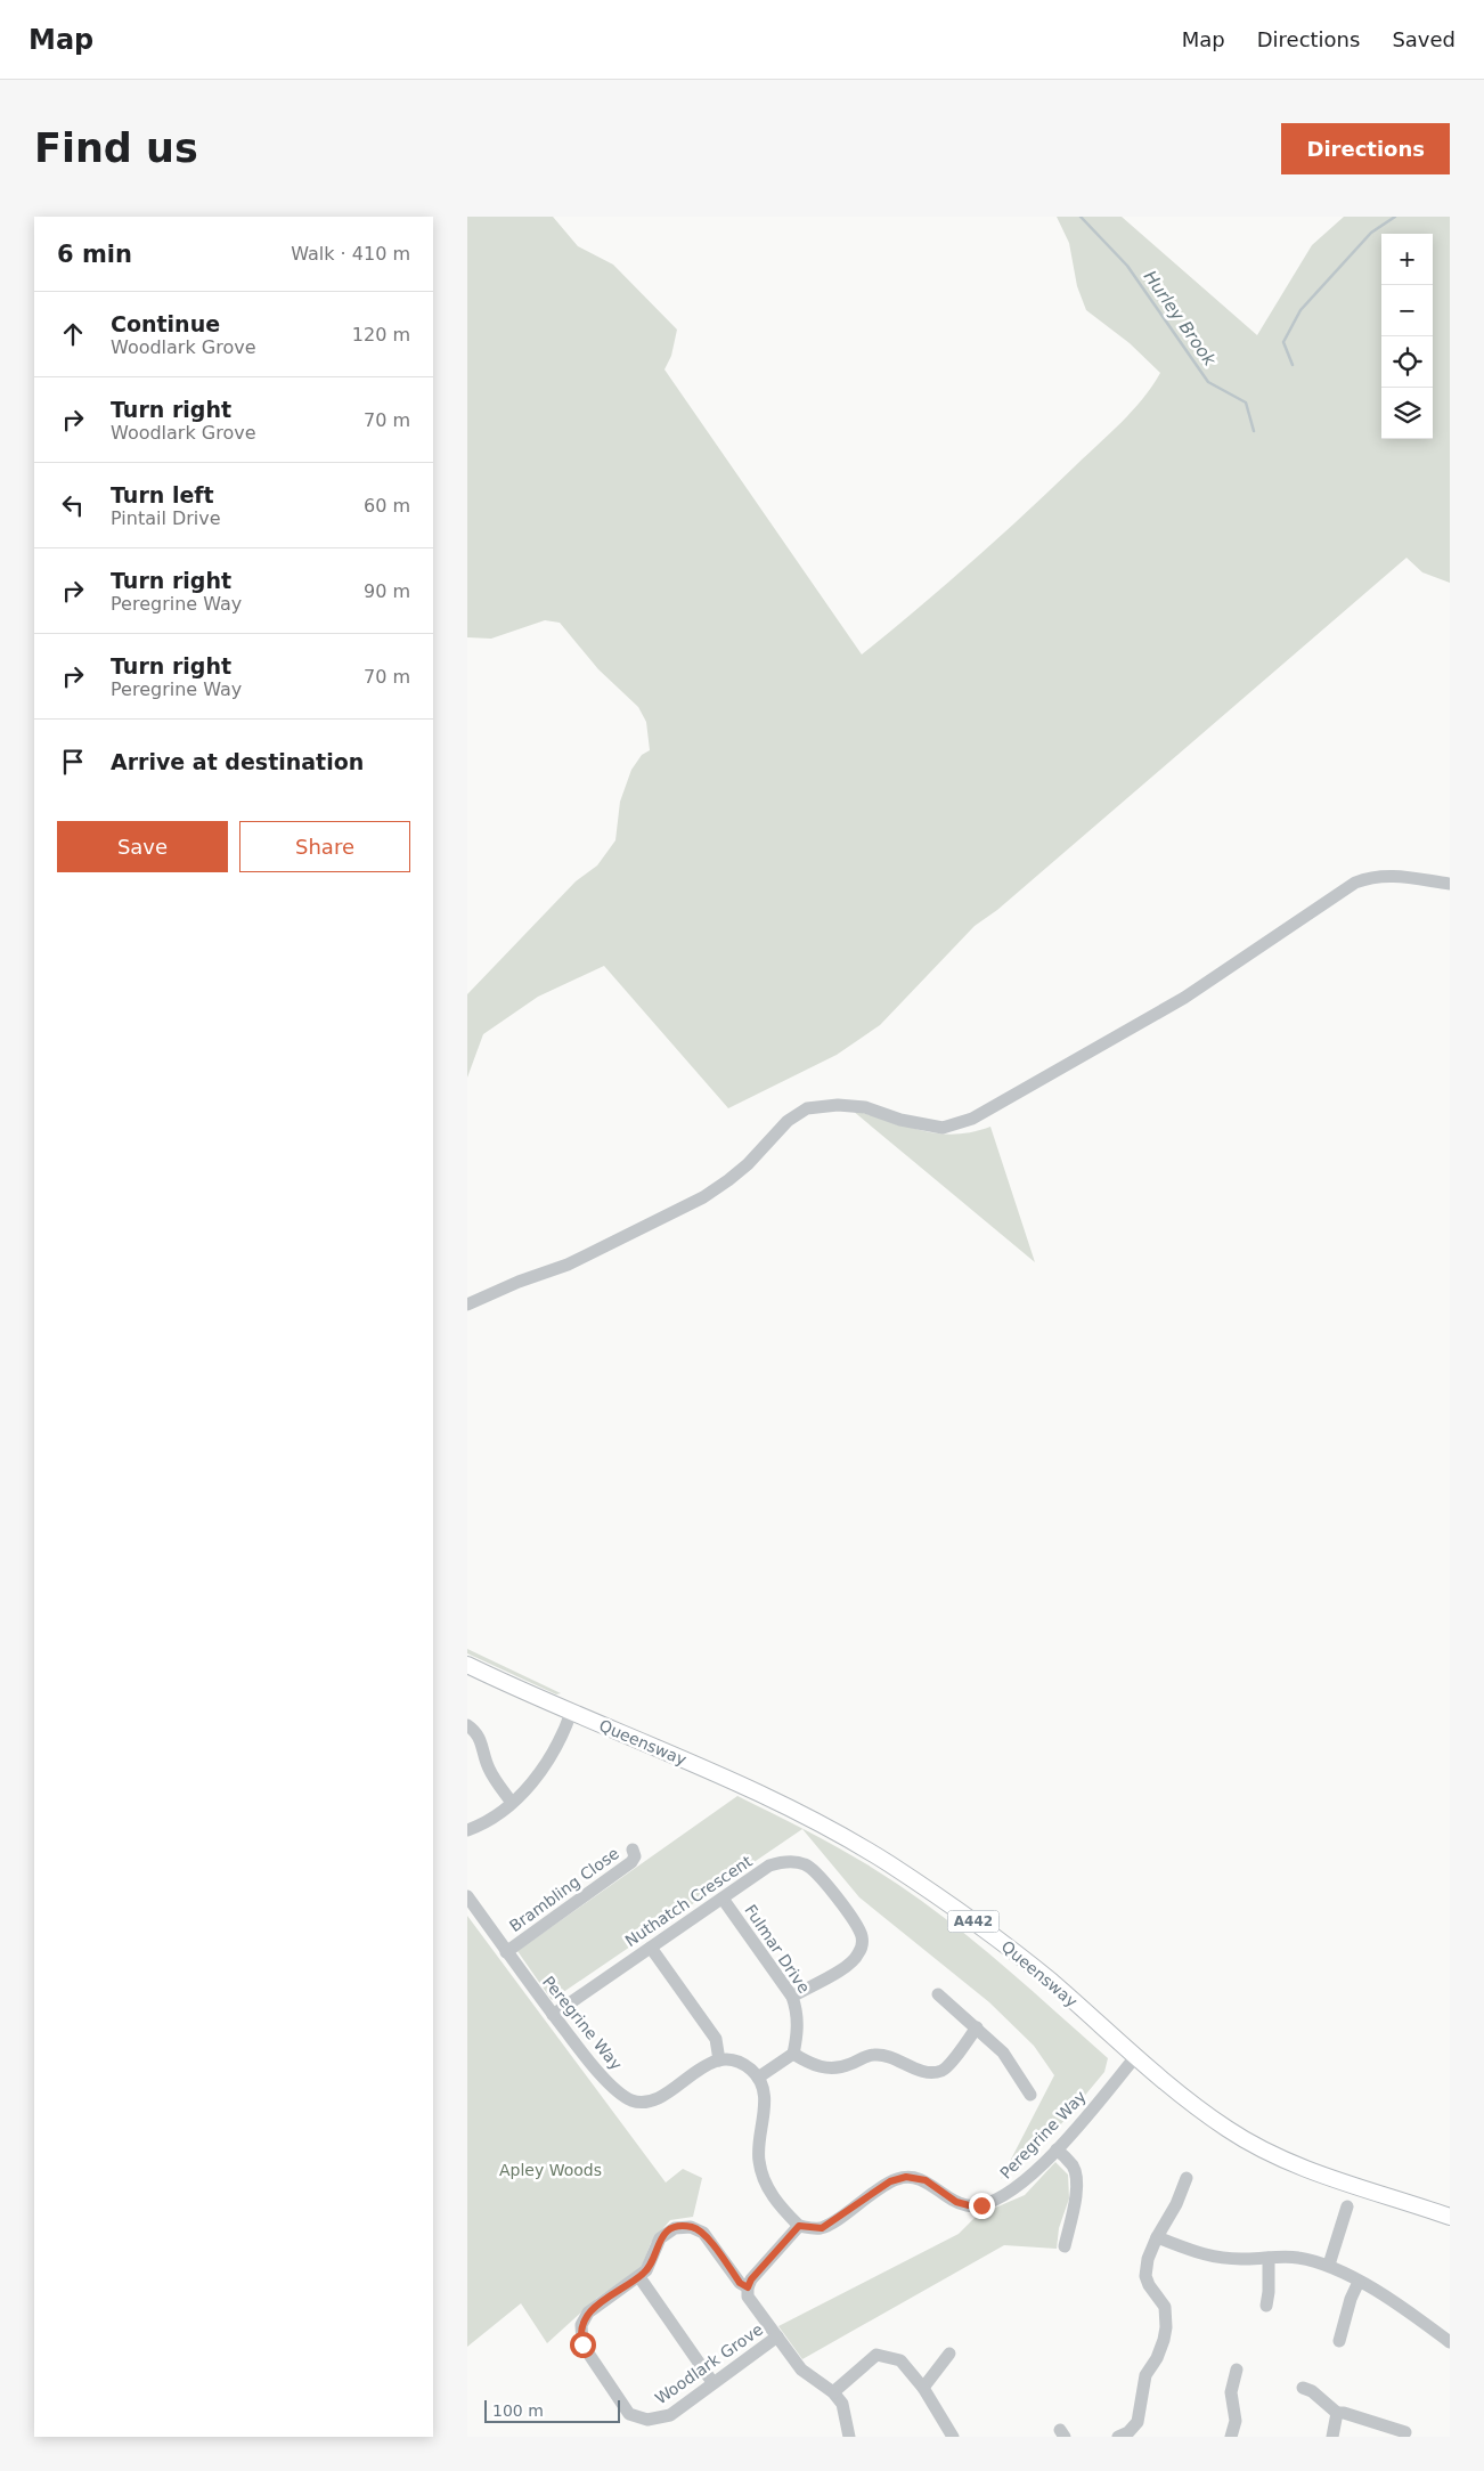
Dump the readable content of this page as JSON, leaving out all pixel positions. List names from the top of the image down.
{
  "streets": {
    "main road": ["Queensway", "A442"],
    "street": [
      "Brambling Close",
      "Nuthatch Crescent",
      "Fulmar Drive",
      "Peregrine Way",
      "Woodlark Grove"
    ]
  },
  "crossings": [
    ["Queensway", "Peregrine Way"],
    ["Brambling Close", "Peregrine Way"],
    ["Nuthatch Crescent", "Fulmar Drive"],
    ["Nuthatch Crescent", "Peregrine Way"]
  ],
  "water": ["Hurley Brook"],
  "parks": ["Apley Woods"],
  "scale_bar": "100 m",
  "page": {
    "header": "Map",
    "nav": ["Map", "Directions", "Saved"],
    "buttons": [
      "Directions",
      ["Save", "Share"]
    ],
    "title": "Find us",
    "heading": ["6 min", "Walk · 410 m"],
    "map_buttons": ["+", "−"],
    "list": [
      ["Continue", "Woodlark Grove", "120 m"],
      ["Turn right", "Woodlark Grove", "70 m"],
      ["Turn left", "Pintail Drive", "60 m"],
      ["Turn right", "Peregrine Way", "90 m"],
      ["Turn right", "Peregrine Way", "70 m"],
      "Arrive at destination"
    ],
    "scale": "100 m"
  }
}
